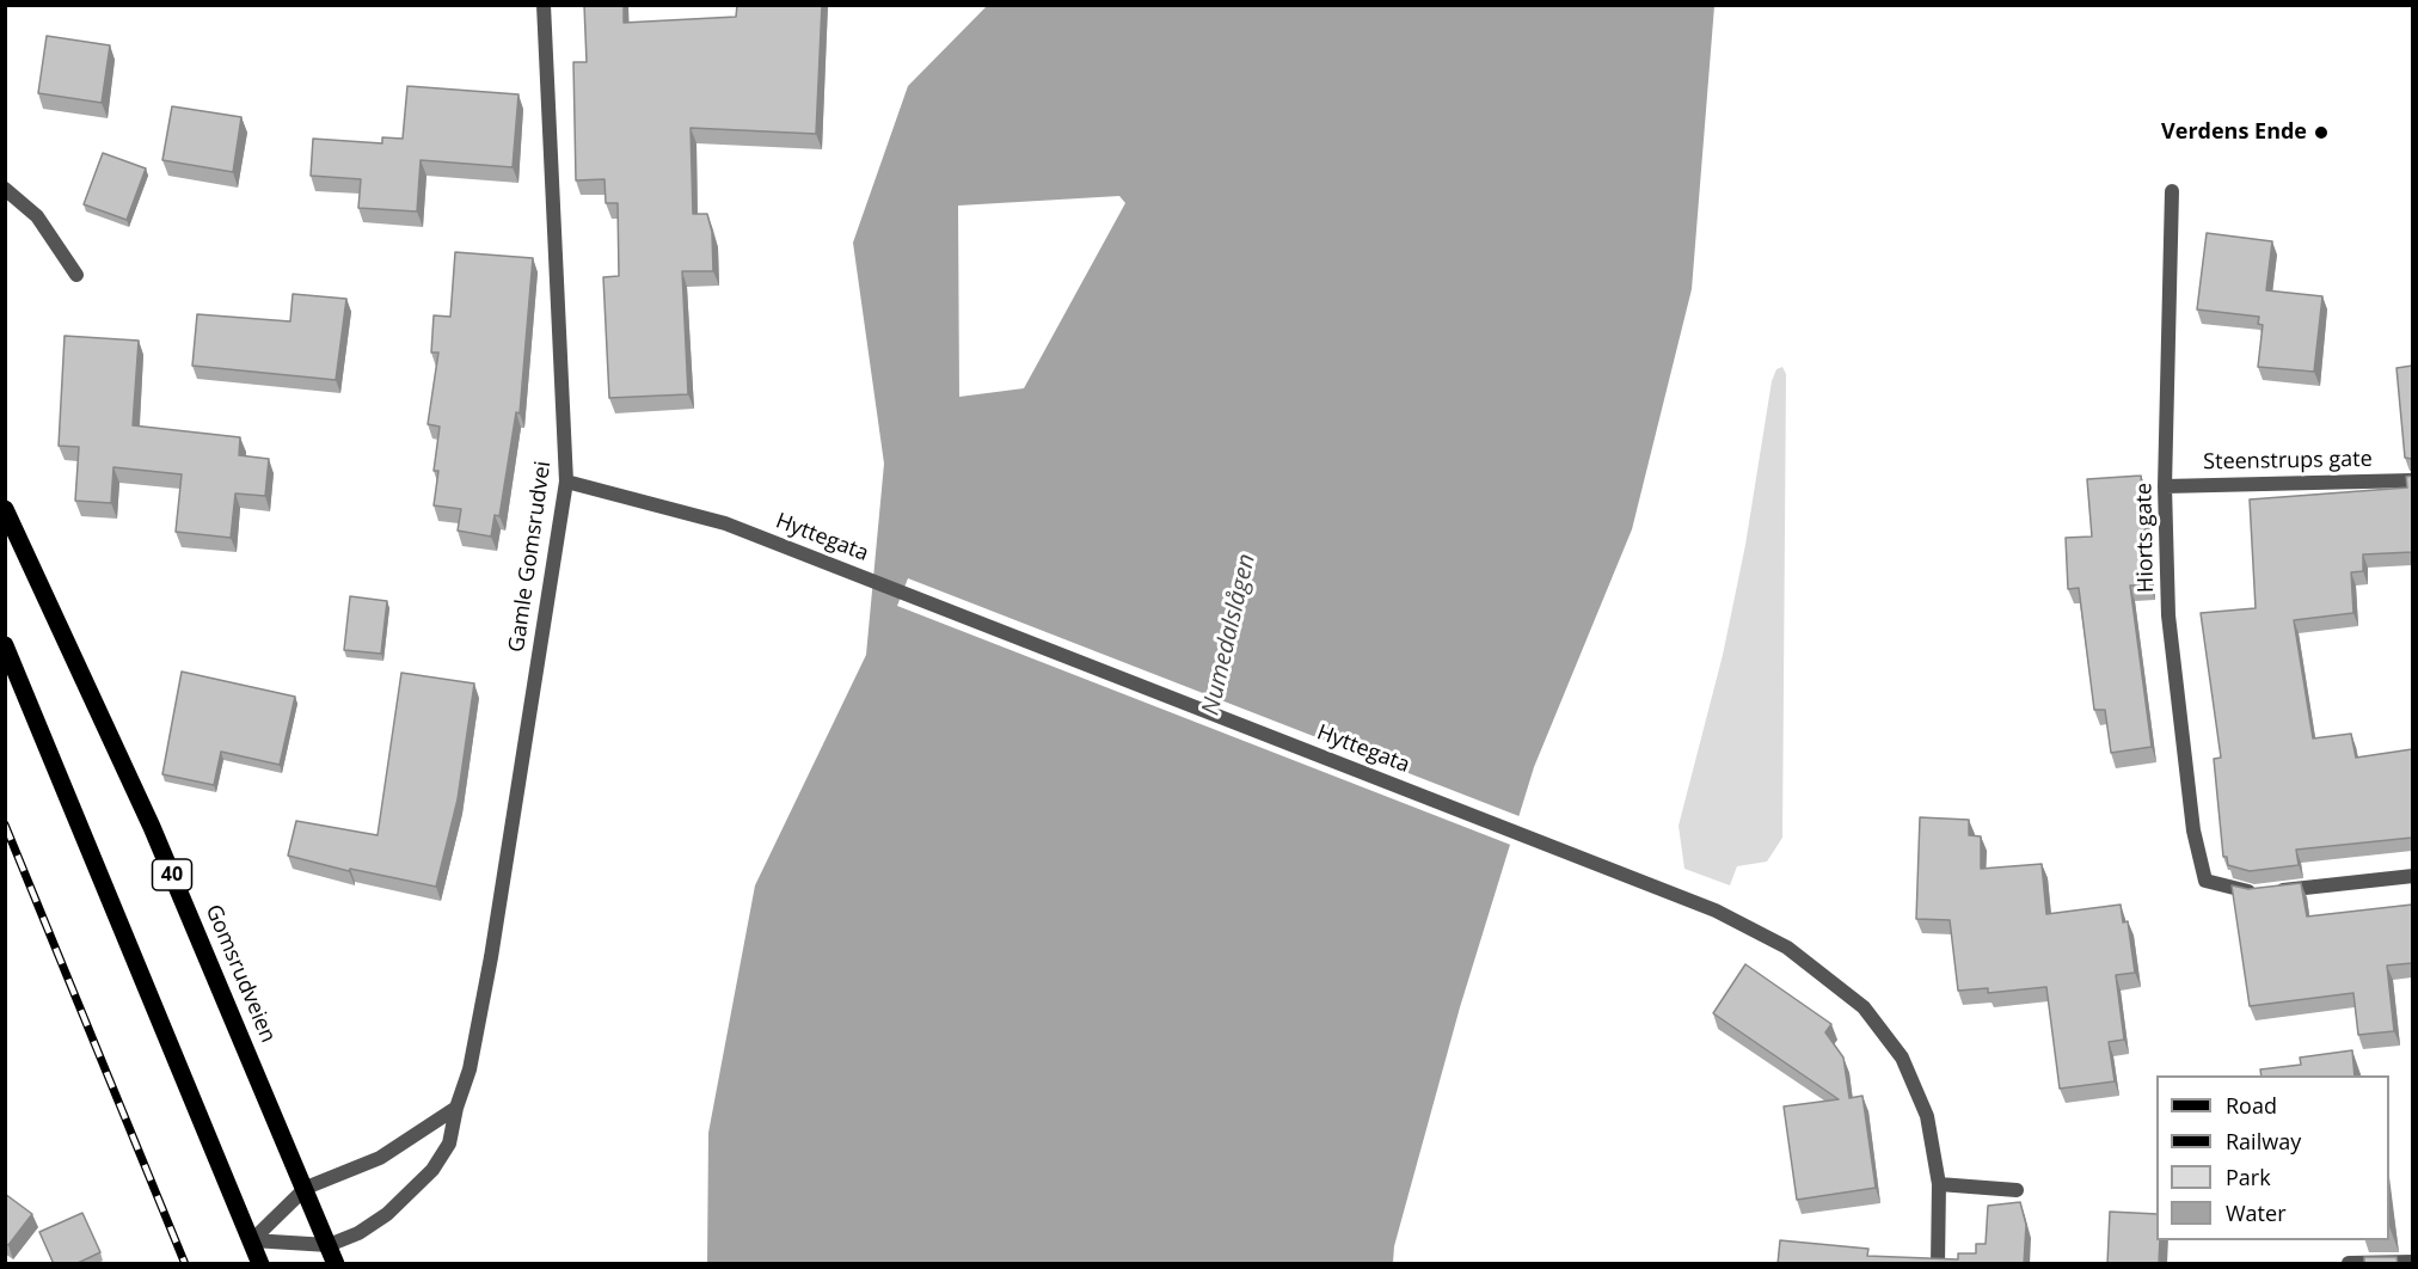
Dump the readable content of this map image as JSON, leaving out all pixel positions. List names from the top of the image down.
{
  "streets": {
    "main road": ["40", "Gomsrudveien"],
    "street": [
      "Steenstrups gate",
      "Hyttegata",
      "Hiorts gate",
      "Gamle Gomsrudvei"
    ]
  },
  "crossings": [
    ["Steenstrups gate", "Hiorts gate"],
    ["Hyttegata", "Gamle Gomsrudvei"],
    ["Gamle Gomsrudvei", "Gomsrudveien"]
  ],
  "water": ["Numedalslågen"],
  "places": ["Verdens Ende"],
  "legend": [
    "Road",
    "Railway",
    "Park",
    "Water"
  ]
}
